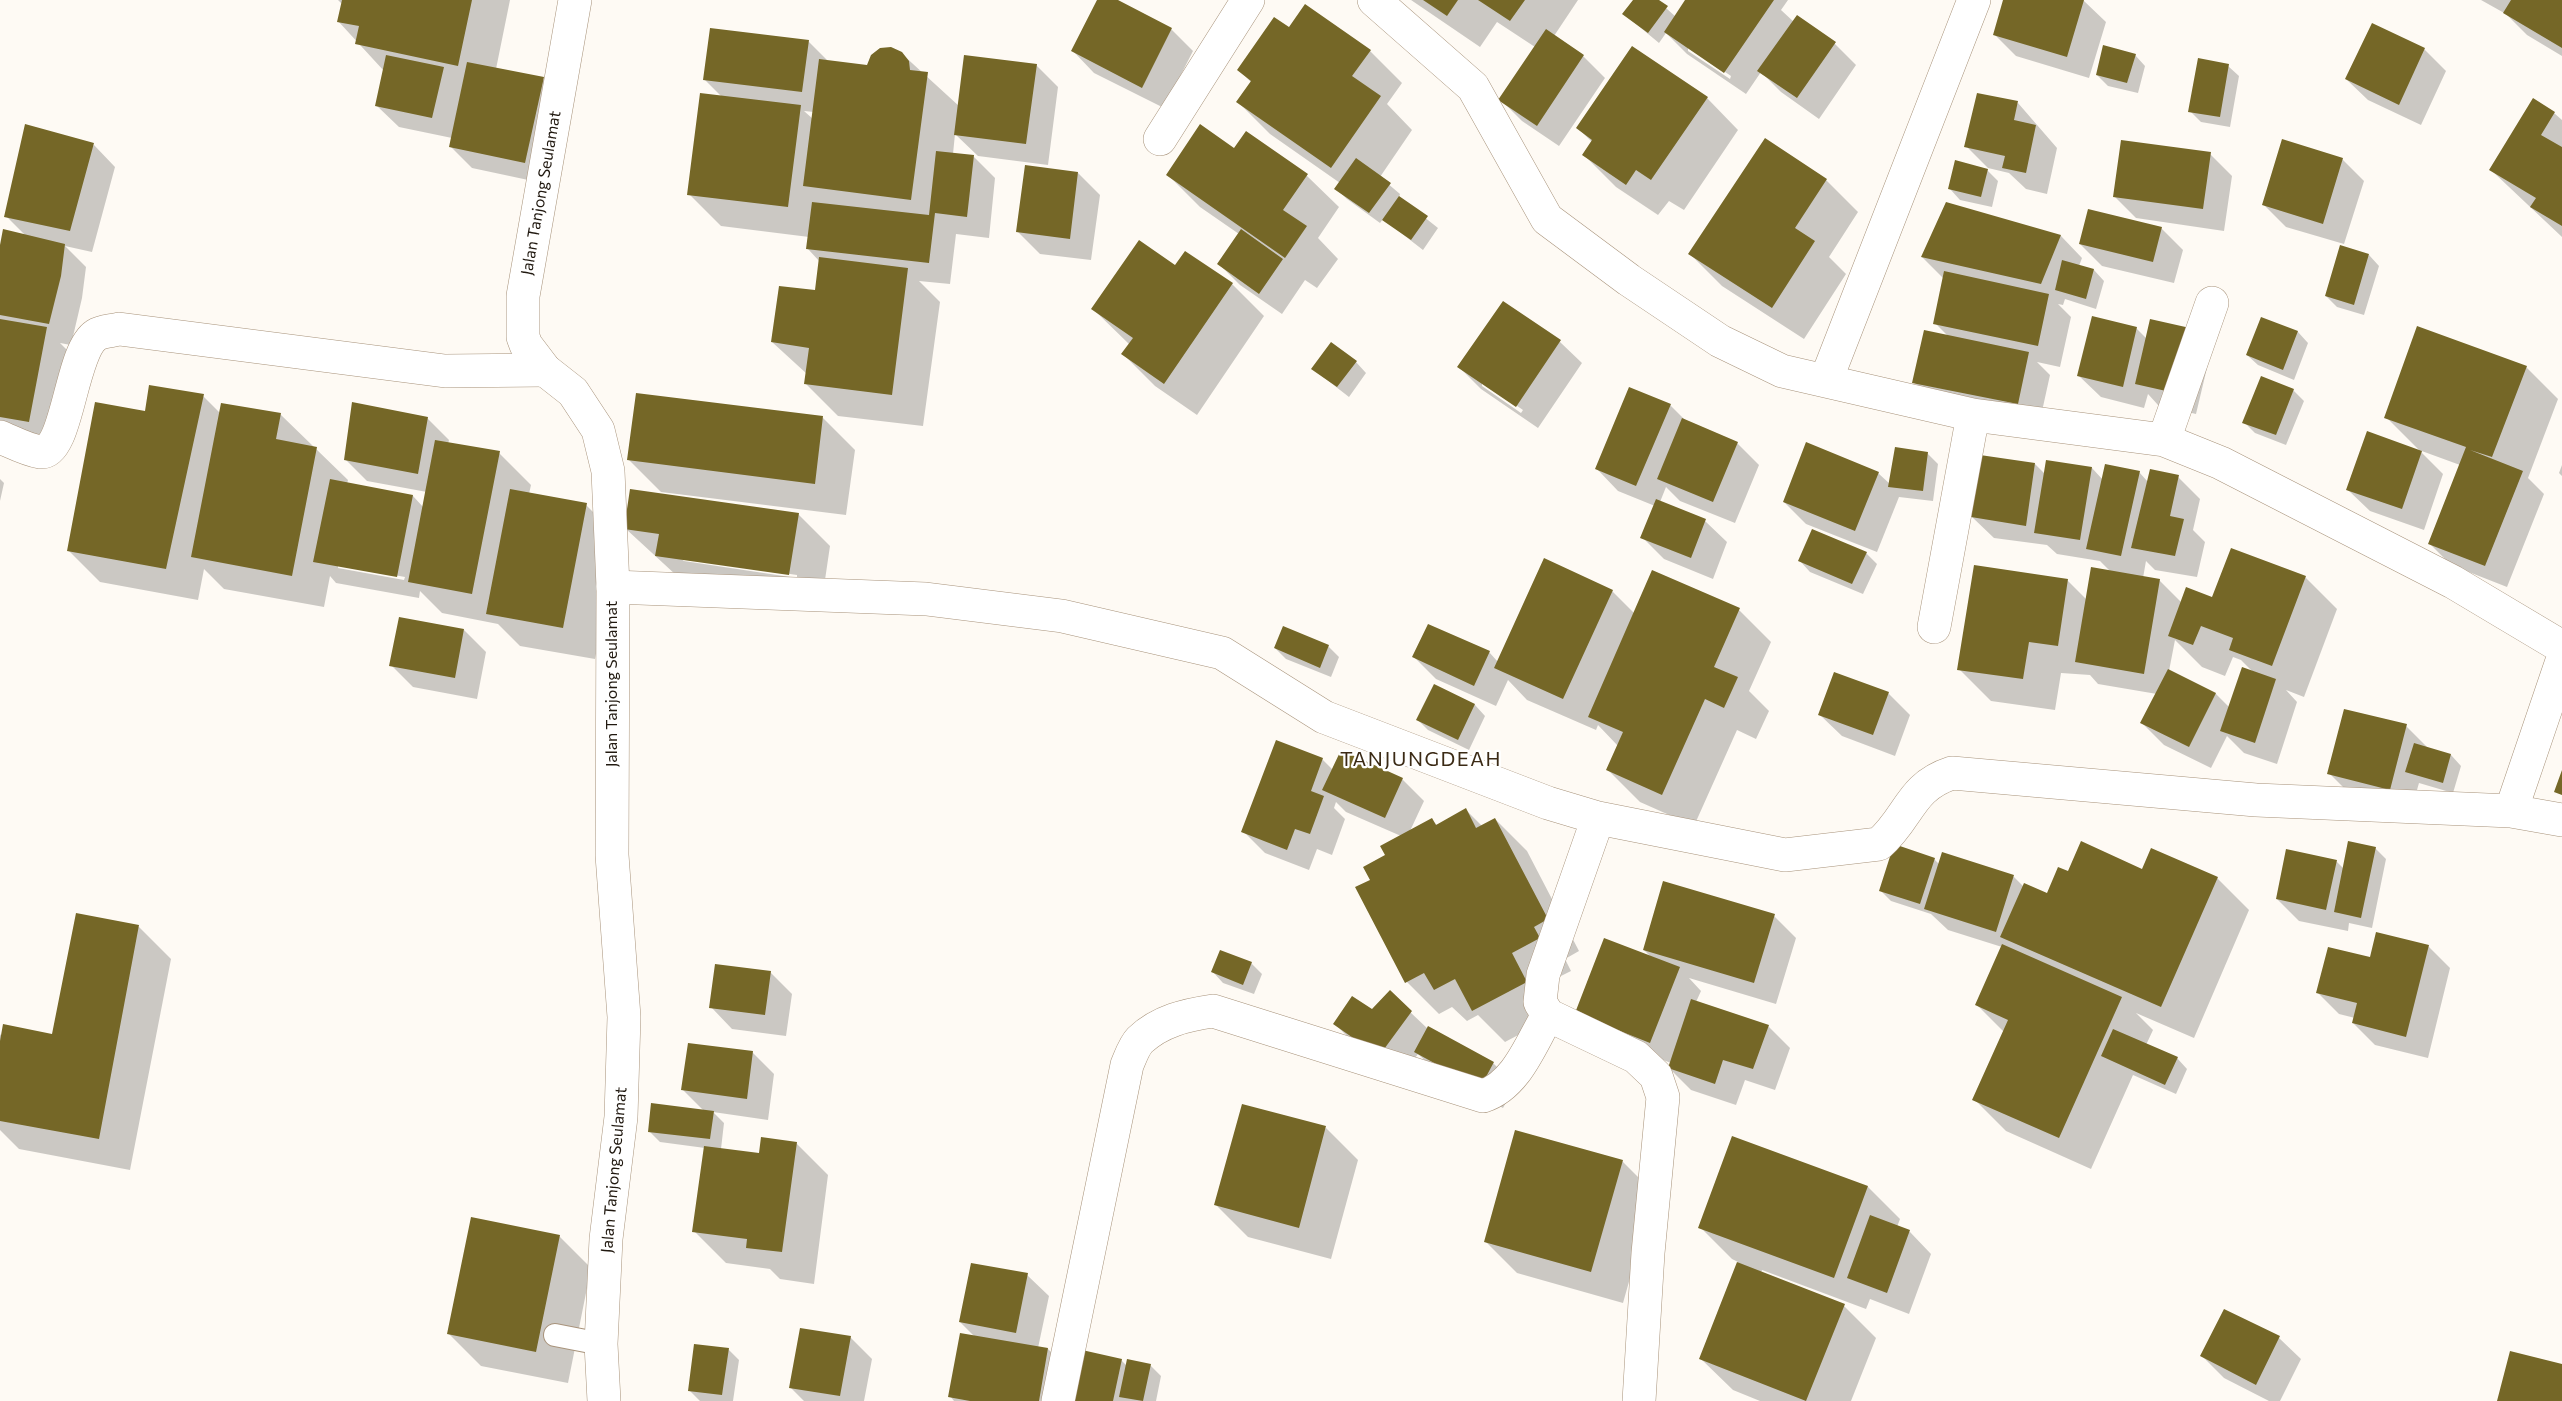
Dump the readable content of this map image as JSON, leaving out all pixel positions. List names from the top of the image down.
{
  "streets": {
    "street": ["Jalan Tanjong Seulamat"]
  },
  "districts": ["TANJUNGDEAH"]
}
